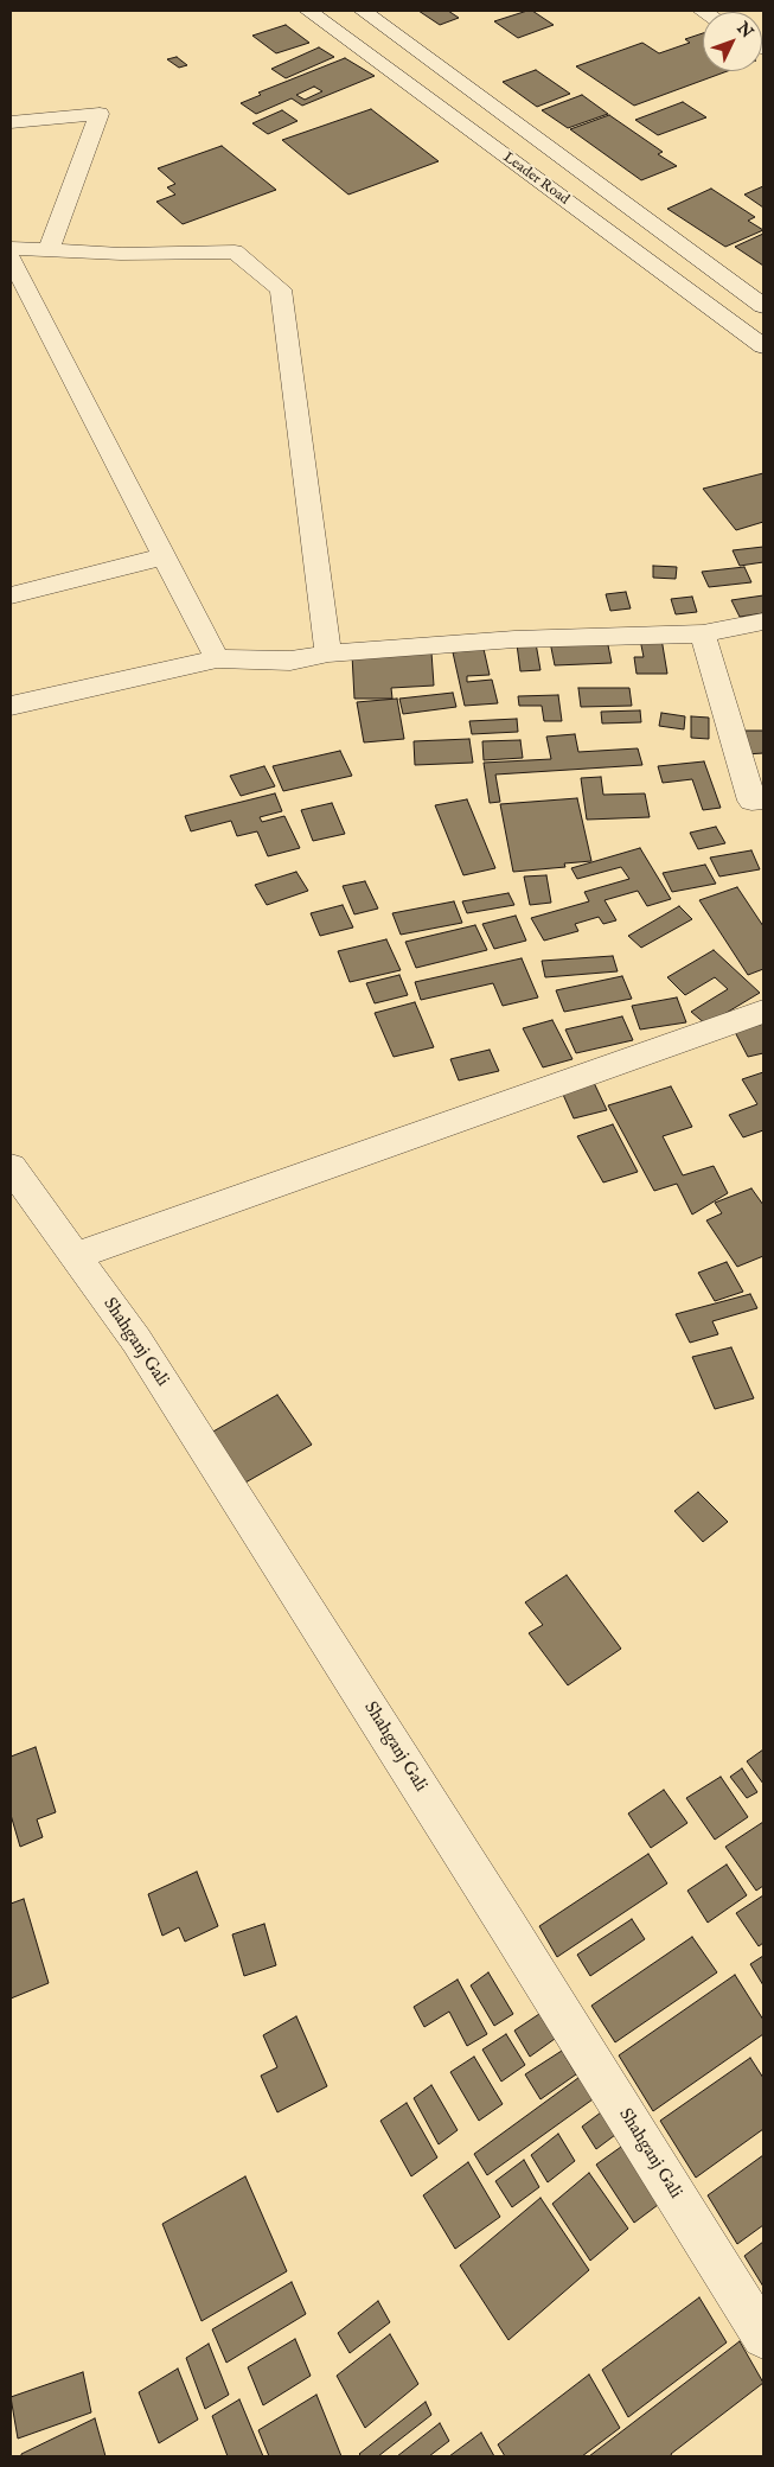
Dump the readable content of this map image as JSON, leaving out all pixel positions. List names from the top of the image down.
{
  "streets": {
    "street": ["Leader Road", "Shahganj Gali"]
  },
  "north": "top right"
}
